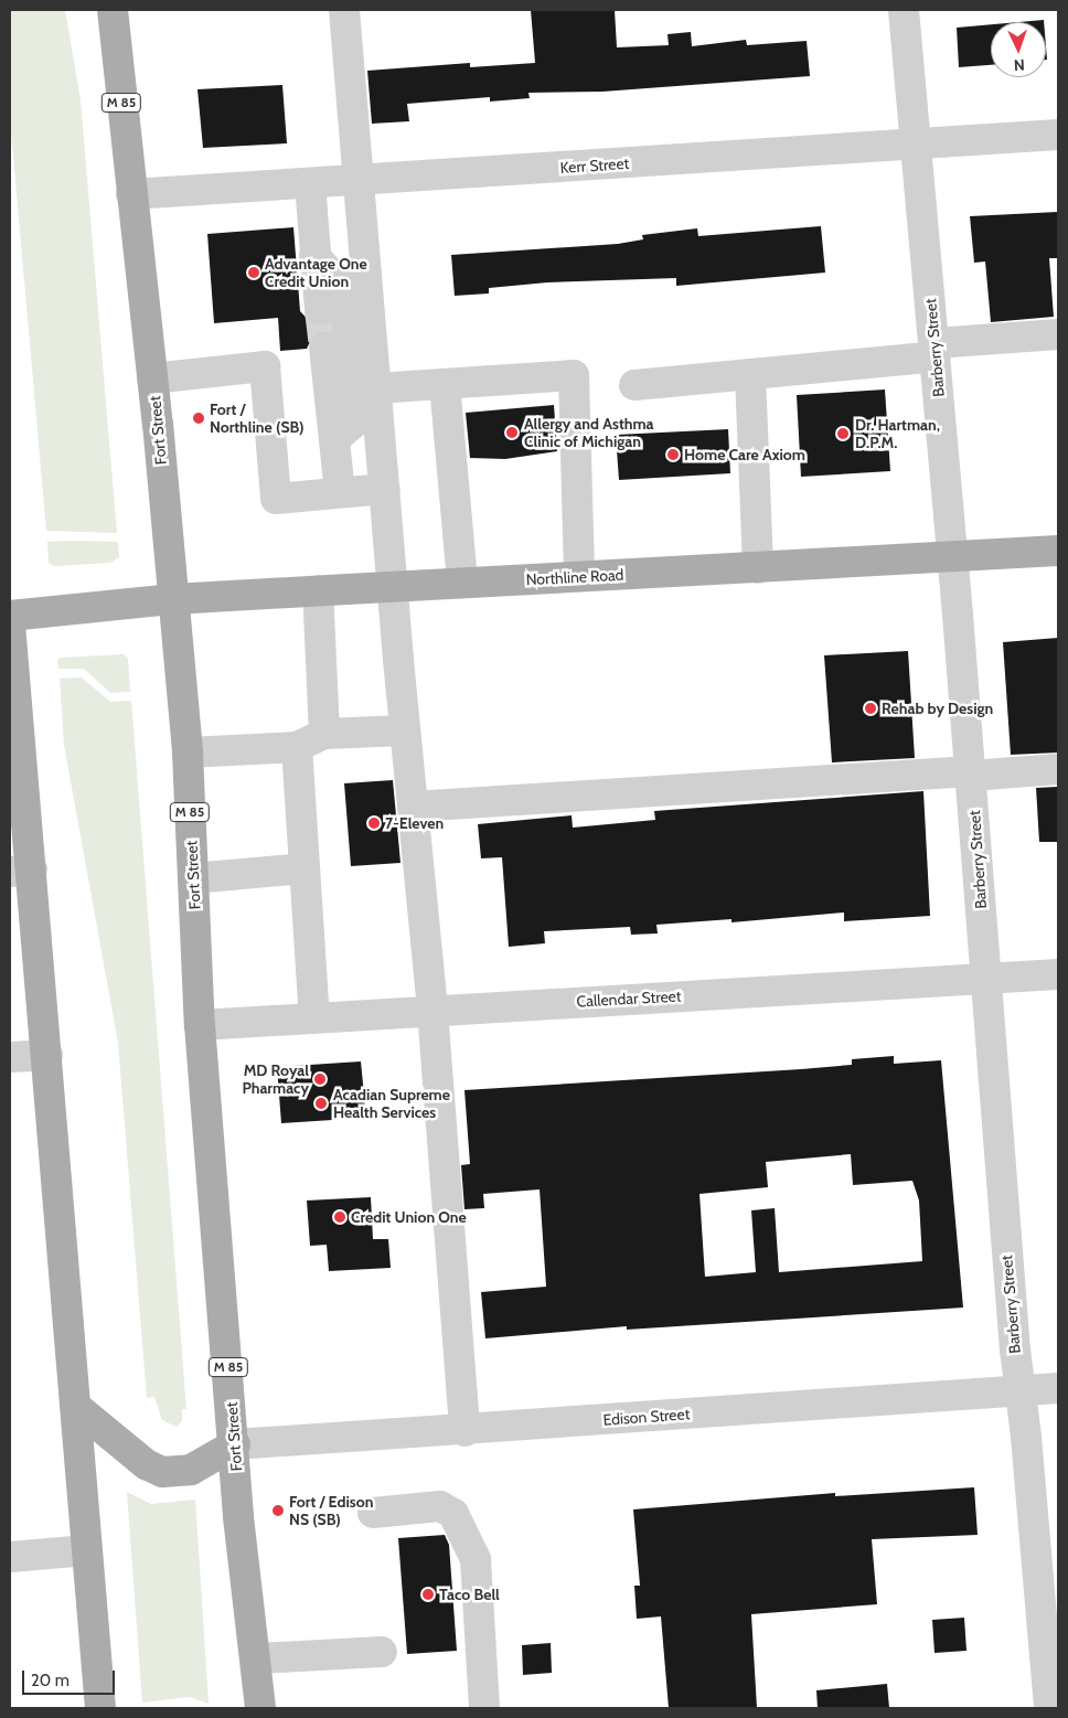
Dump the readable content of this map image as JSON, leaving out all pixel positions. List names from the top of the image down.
{
  "streets": {
    "main road": ["M 85", "Fort Street", "Northline Road"],
    "street": [
      "Kerr Street",
      "Barberry Street",
      "Callendar Street",
      "Edison Street"
    ]
  },
  "crossings": [
    ["Kerr Street", "Barberry Street"],
    ["Kerr Street", "Fort Street"],
    ["Barberry Street", "Northline Road"],
    ["Barberry Street", "Callendar Street"],
    ["Barberry Street", "Edison Street"],
    ["Fort Street", "Northline Road"],
    ["Fort Street", "Callendar Street"],
    ["Fort Street", "Edison Street"]
  ],
  "places": [
    "Advantage One Credit Union",
    "Fort / Northline (SB)",
    "Allergy and Asthma Clinic of Michigan",
    "Dr. Hartman, D.P.M.",
    "Home Care Axiom",
    "Rehab by Design",
    "7-Eleven",
    "MD Royal Pharmacy",
    "Acadian Supreme Health Services",
    "Credit Union One",
    "Fort / Edison NS (SB)",
    "Taco Bell"
  ],
  "scale_bar": "20 m",
  "north": "bottom"
}
